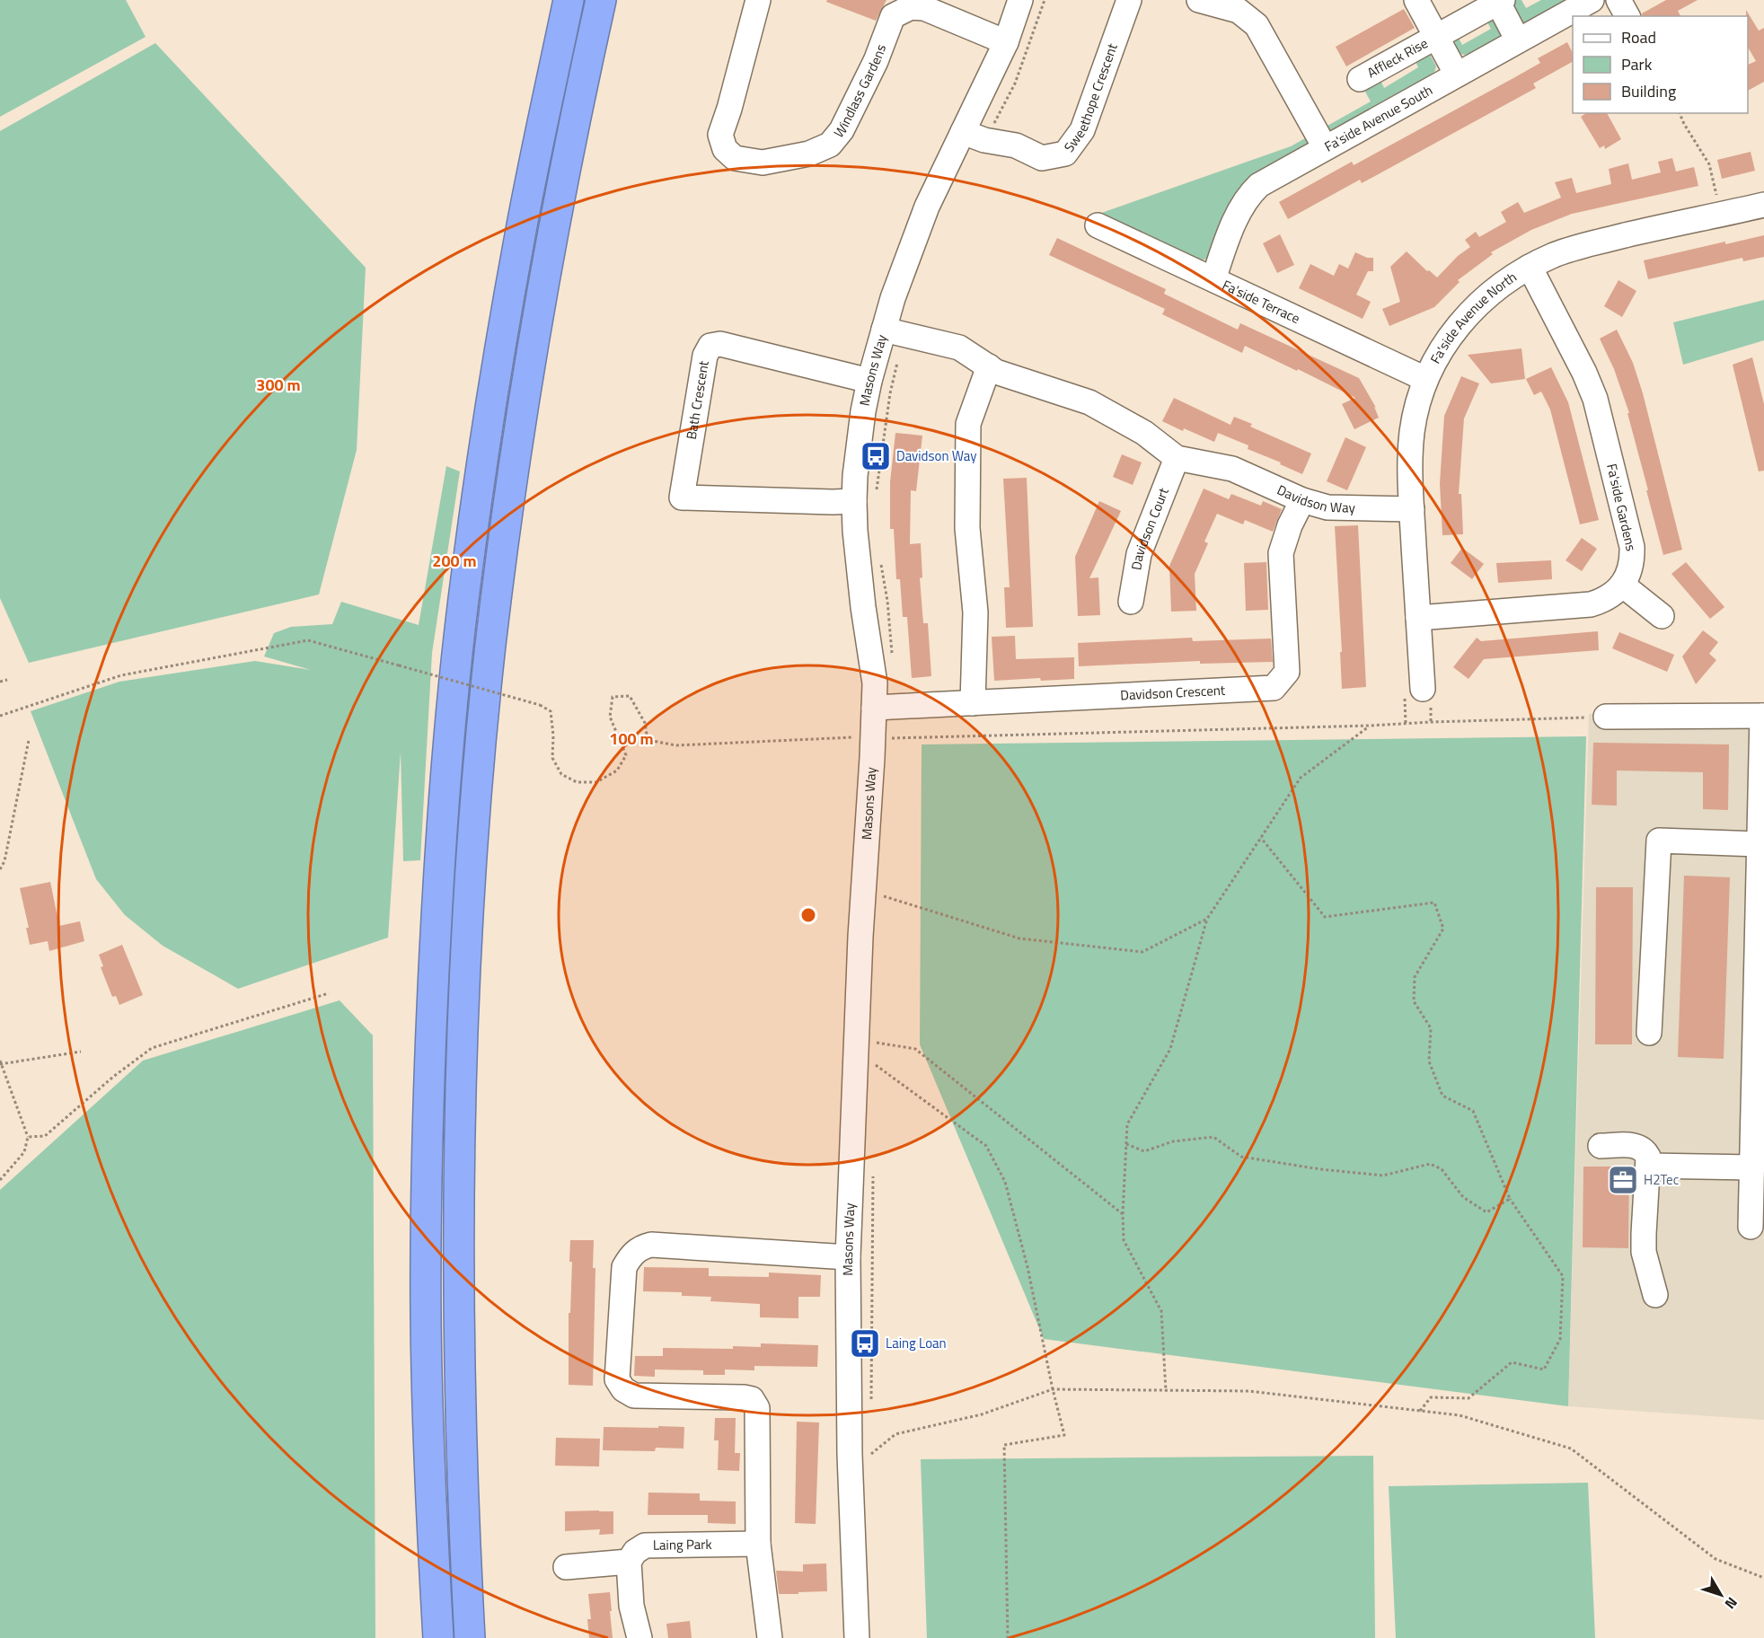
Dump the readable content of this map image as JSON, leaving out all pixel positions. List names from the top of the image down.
{
  "streets": {
    "street": [
      "Affleck Rise",
      "Windlass Gardens",
      "Sweethope Crescent",
      "Fa'side Avenue South",
      "Fa'side Terrace",
      "Fa'side Avenue North",
      "Masons Way",
      "Bath Crescent",
      "Davidson Way",
      "Fa'side Gardens",
      "Davidson Court",
      "Davidson Crescent",
      "Laing Park"
    ]
  },
  "crossings": [
    ["Affleck Rise", "Fa'side Avenue South"],
    ["Windlass Gardens", "Masons Way"],
    ["Sweethope Crescent", "Masons Way"],
    ["Fa'side Avenue South", "Fa'side Terrace"],
    ["Fa'side Terrace", "Fa'side Avenue North"],
    ["Fa'side Avenue North", "Davidson Way"],
    ["Fa'side Avenue North", "Fa'side Gardens"],
    ["Masons Way", "Bath Crescent"],
    ["Masons Way", "Davidson Way"],
    ["Masons Way", "Davidson Crescent"],
    ["Davidson Way", "Davidson Court"],
    ["Davidson Way", "Davidson Crescent"]
  ],
  "places": {
    "bus stop": ["Davidson Way", "Laing Loan"],
    "office": ["H2Tec"]
  },
  "legend": ["Road", "Park", "Building"],
  "north": "bottom right",
  "rings": ["300 m", "200 m", "100 m"]
}
